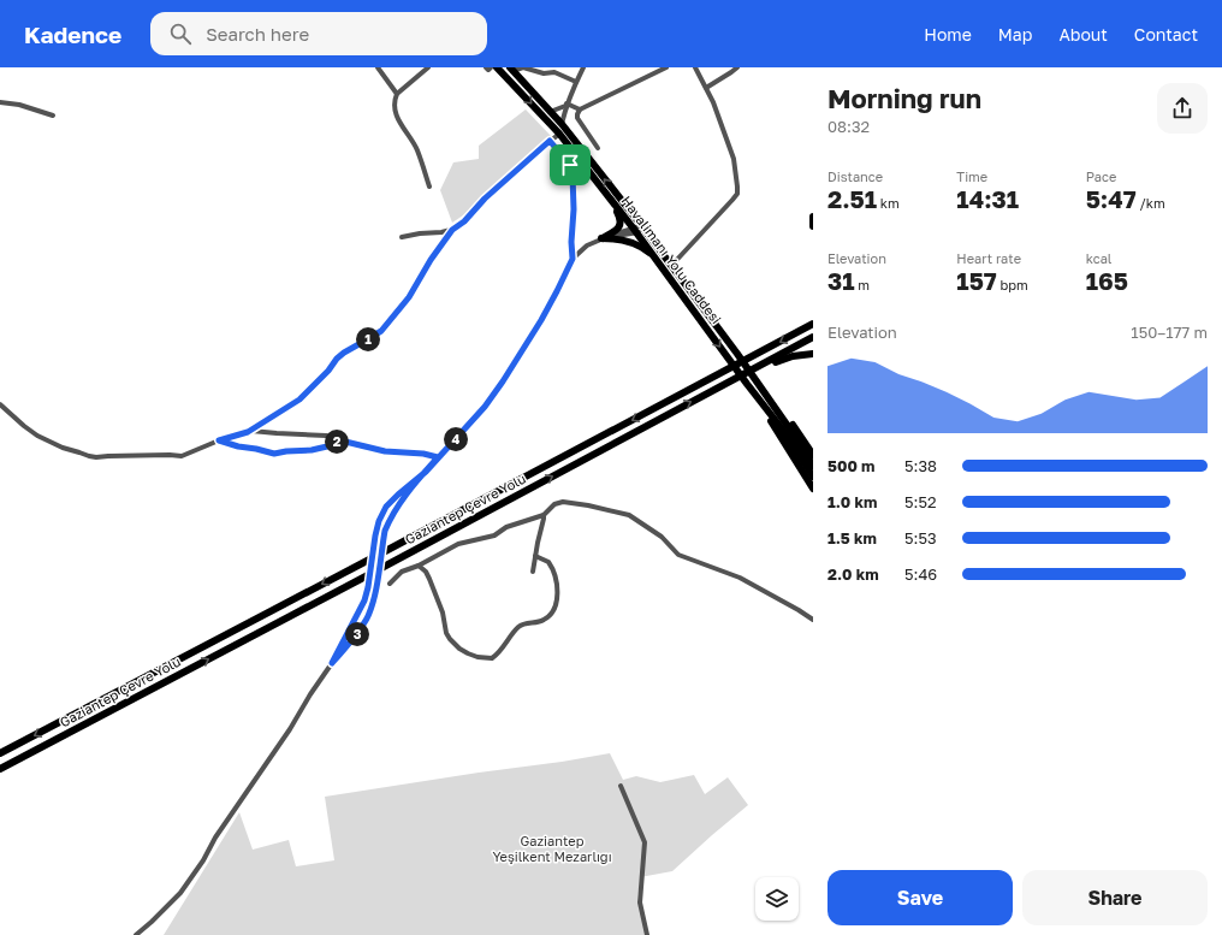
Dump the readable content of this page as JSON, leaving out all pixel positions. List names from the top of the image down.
{
  "streets": {
    "highway": ["Havalimanı Yolu Caddesi", "Gaziantep Çevre Yolu"]
  },
  "parks": ["Gaziantep Yeşilkent Mezarlığı"],
  "page": {
    "header": "Kadence",
    "search": "Search here",
    "nav": [
      "Home",
      "Map",
      "About",
      "Contact"
    ],
    "heading": ["Morning run", "08:32"],
    "stats": [
      ["Distance", "2.51 km"],
      ["Time", "14:31"],
      ["Pace", "5:47 /km"],
      ["Elevation", "31 m"],
      ["Heart rate", "157 bpm"],
      ["kcal", "165"]
    ],
    "chart": ["Elevation", "150–177 m"],
    "pins": [
      "1",
      "4",
      "2",
      "3"
    ],
    "list": [
      {
        "name": "500 m",
        "note": "5:38"
      },
      {
        "name": "1.0 km",
        "note": "5:52"
      },
      {
        "name": "1.5 km",
        "note": "5:53"
      },
      {
        "name": "2.0 km",
        "note": "5:46"
      }
    ],
    "buttons": ["Save", "Share"]
  }
}
